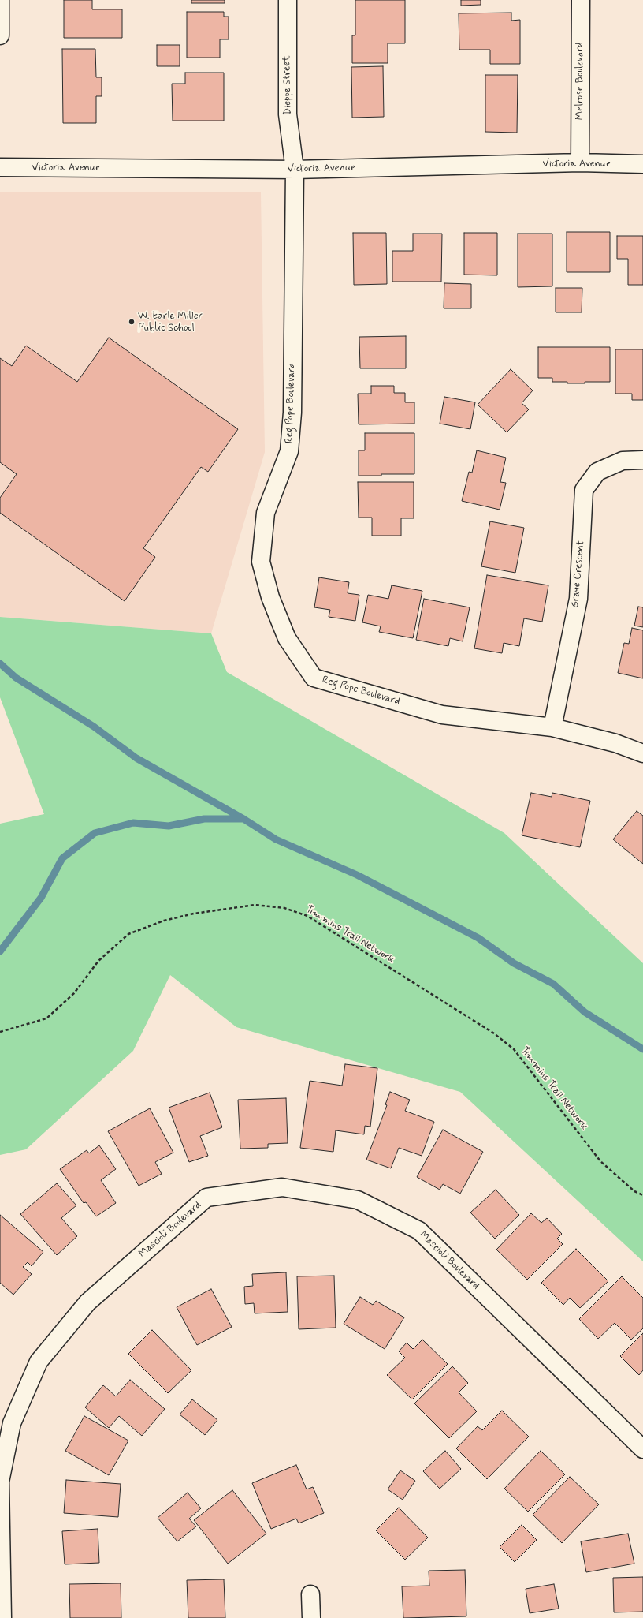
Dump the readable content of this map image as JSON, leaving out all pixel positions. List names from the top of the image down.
{
  "streets": {
    "street": [
      "Melrose Boulevard",
      "Dieppe Street",
      "Victoria Avenue",
      "Reg Pope Boulevard",
      "Graye Crescent",
      "Mascioli Boulevard"
    ],
    "path": ["Timmins Trail Network"]
  },
  "crossings": [
    ["Melrose Boulevard", "Victoria Avenue"],
    ["Dieppe Street", "Victoria Avenue"],
    ["Dieppe Street", "Reg Pope Boulevard"],
    ["Victoria Avenue", "Reg Pope Boulevard"],
    ["Reg Pope Boulevard", "Graye Crescent"]
  ],
  "places": ["W. Earle Miller Public School"]
}
